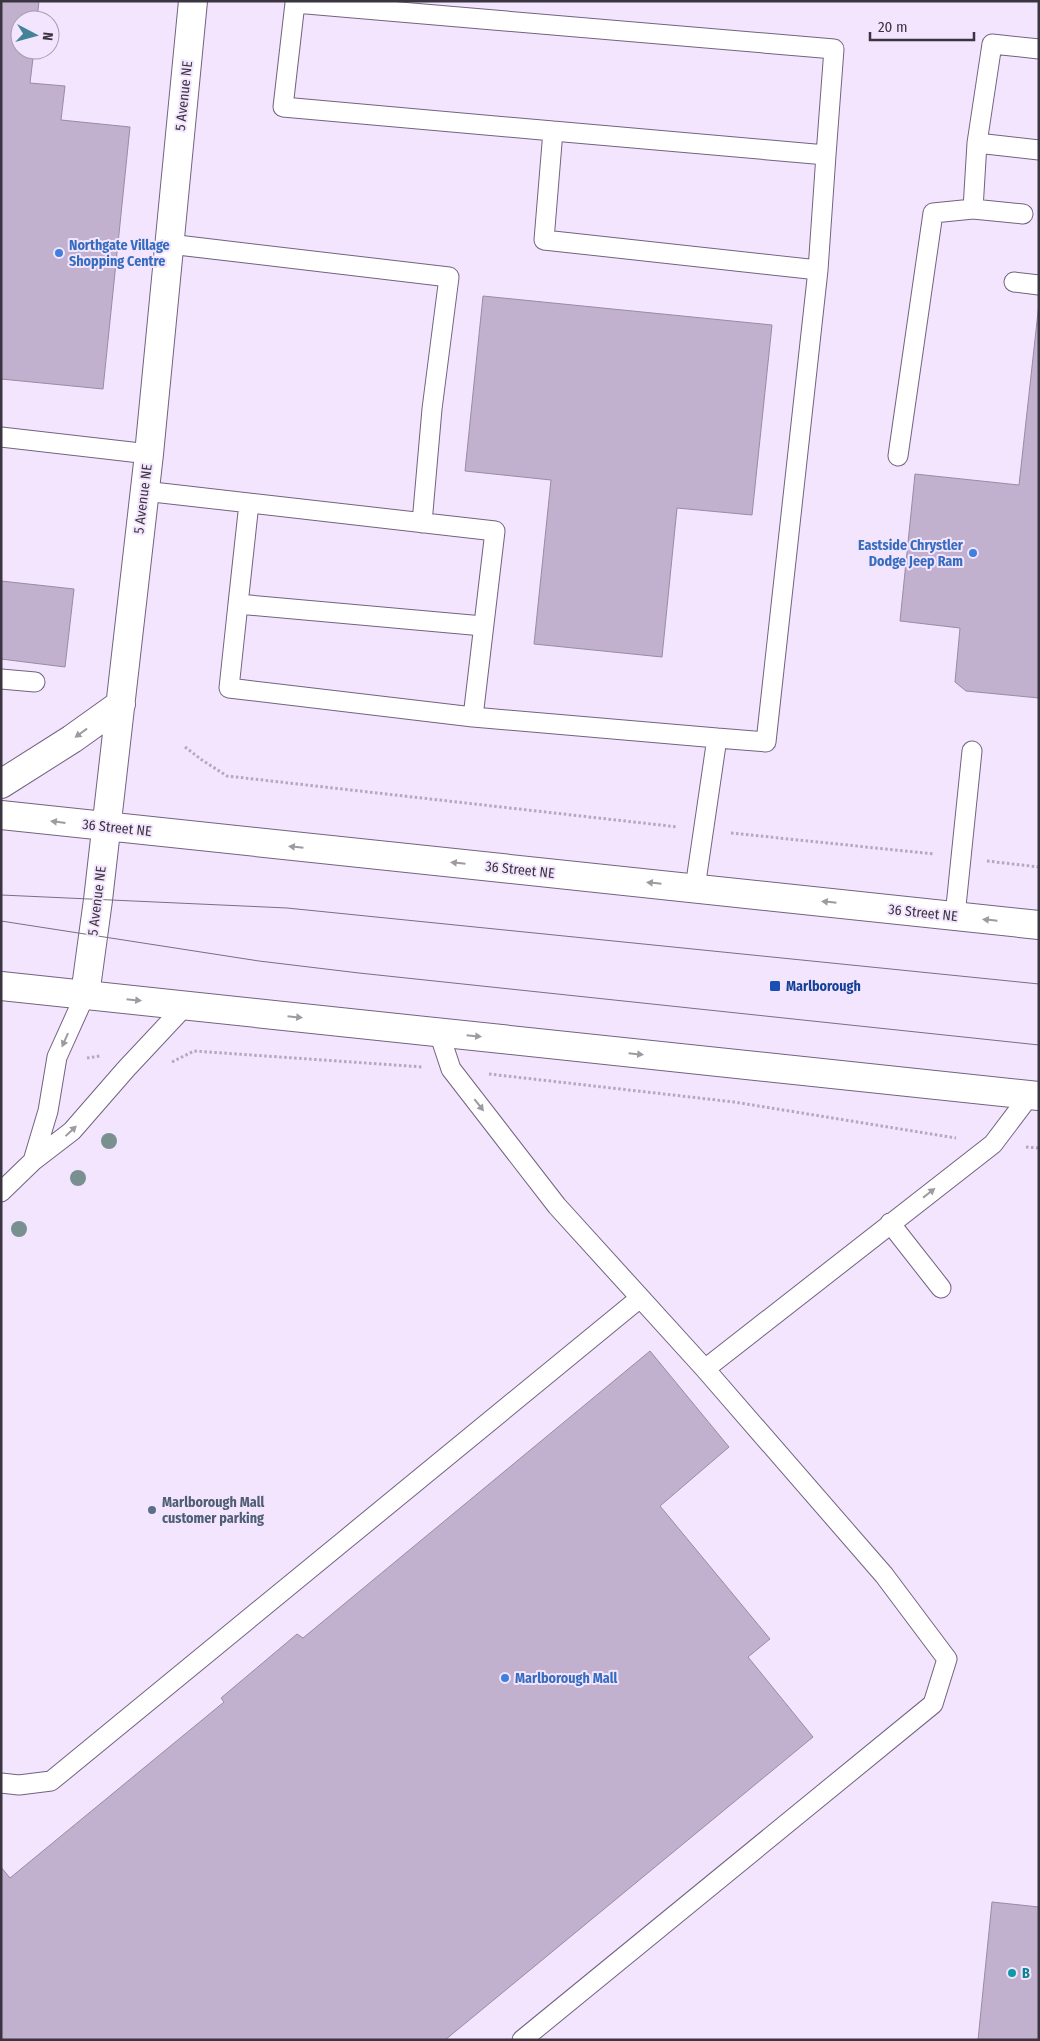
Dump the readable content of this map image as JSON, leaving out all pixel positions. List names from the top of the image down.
{
  "streets": {
    "main road": ["5 Avenue NE", "36 Street NE"]
  },
  "crossings": [
    ["5 Avenue NE", "36 Street NE"]
  ],
  "places": {
    "other": [
      "Northgate Village Shopping Centre",
      "Eastside Chrystler Dodge Jeep Ram",
      "Marlborough Mall customer parking",
      "Marlborough Mall",
      "B"
    ],
    "transit": ["Marlborough"]
  },
  "scale_bar": "20 m",
  "north": "right"
}
